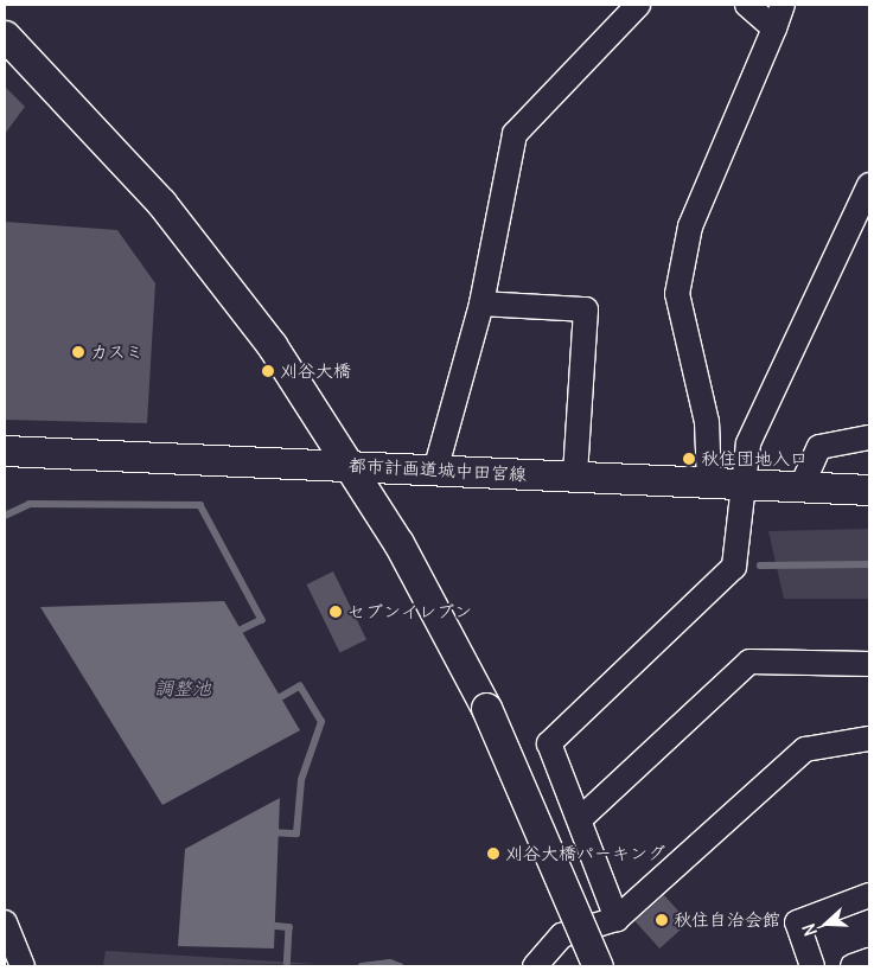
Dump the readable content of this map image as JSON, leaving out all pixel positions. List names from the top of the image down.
{
  "streets": {
    "street": ["都市計画道城中田宮線"]
  },
  "water": ["調整池"],
  "places": [
    "カスミ",
    "刈谷大橋",
    "秋住団地入口",
    "セブンイレブン",
    "刈谷大橋パーキング",
    "秋住自治会館"
  ],
  "north": "left"
}
